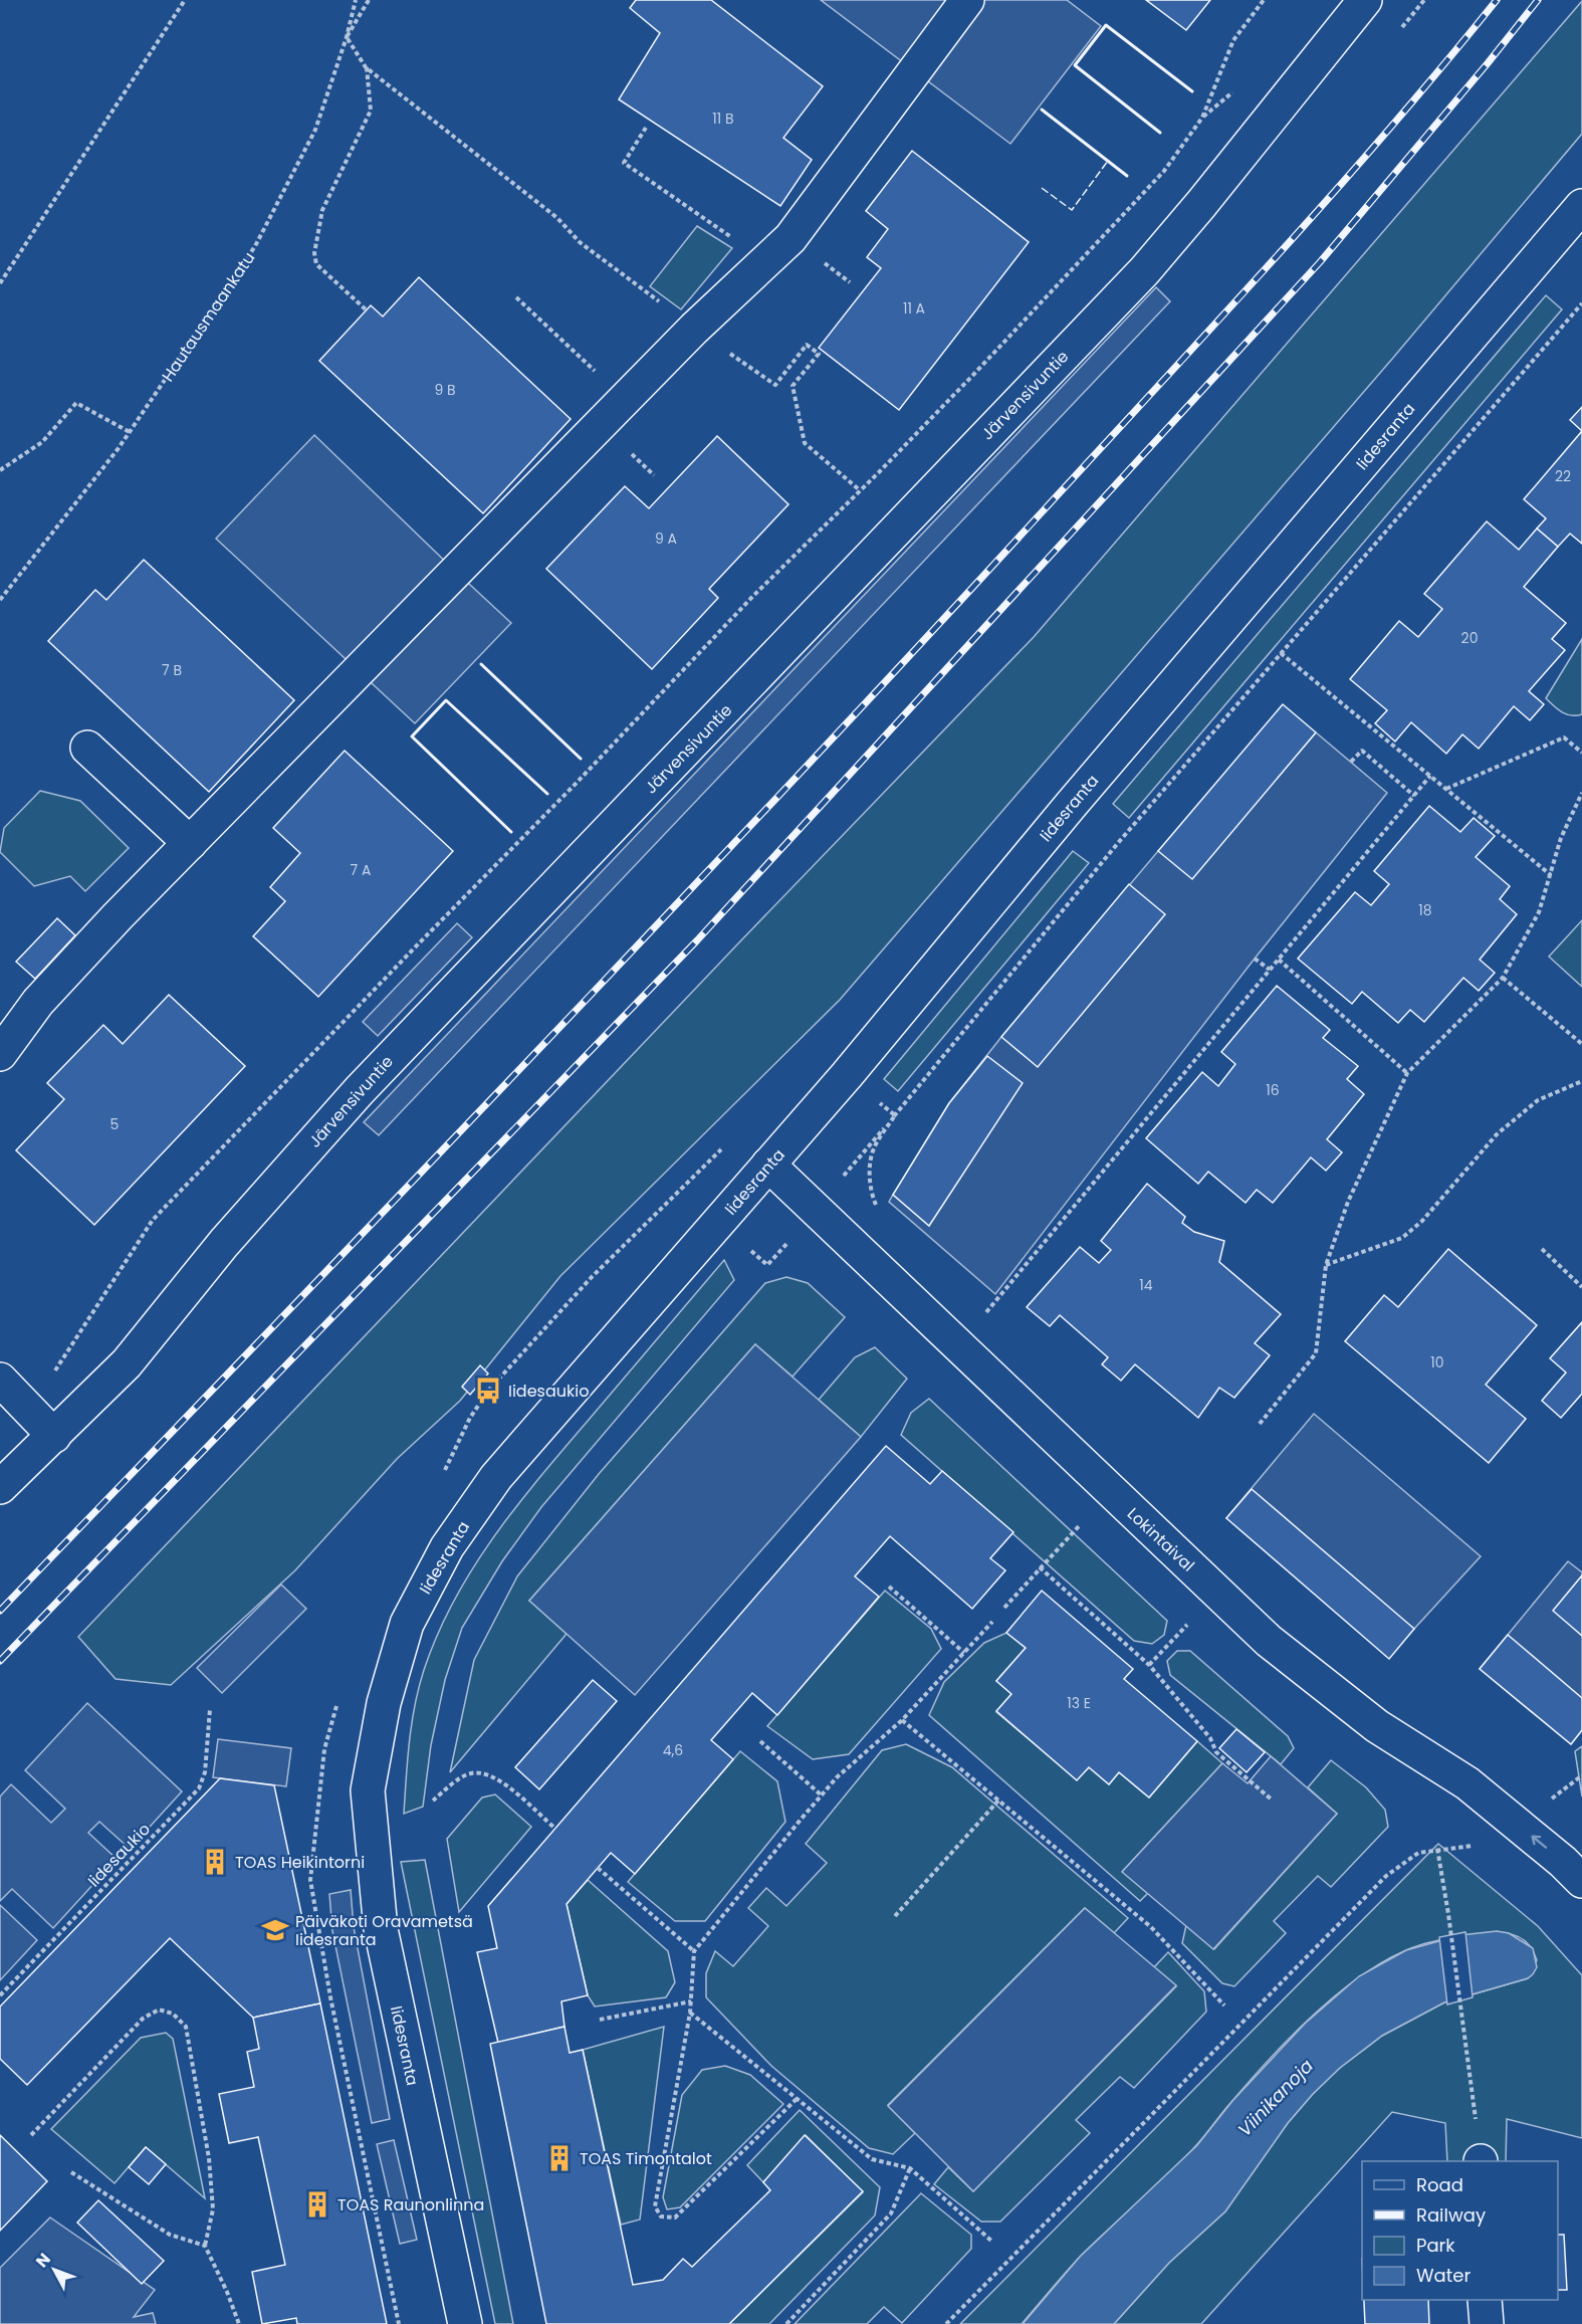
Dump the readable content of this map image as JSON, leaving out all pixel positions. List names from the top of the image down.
{
  "streets": {
    "main road": ["Järvensivuntie", "Iidesranta", "Lokintaival"],
    "path": ["Hautausmaankatu", "Iidesaukio"]
  },
  "crossings": [
    ["Iidesranta", "Lokintaival"]
  ],
  "one_way": ["Lokintaival"],
  "water": ["Viinikanoja"],
  "places": {
    "bus stop": ["Iidesaukio"],
    "building": ["TOAS Heikintorni", "TOAS Timontalot", "TOAS Raunonlinna"],
    "school or university": ["Päiväkoti Oravametsä Iidesranta"]
  },
  "house_numbers": [
    "11 B",
    "11 A",
    "9 B",
    "22",
    "9 A",
    "20",
    "7 B",
    "7 A",
    "18",
    "16",
    "5",
    "14",
    "10",
    "13 E",
    "4,6"
  ],
  "legend": [
    "Road",
    "Railway",
    "Park",
    "Water"
  ],
  "north": "top left"
}
